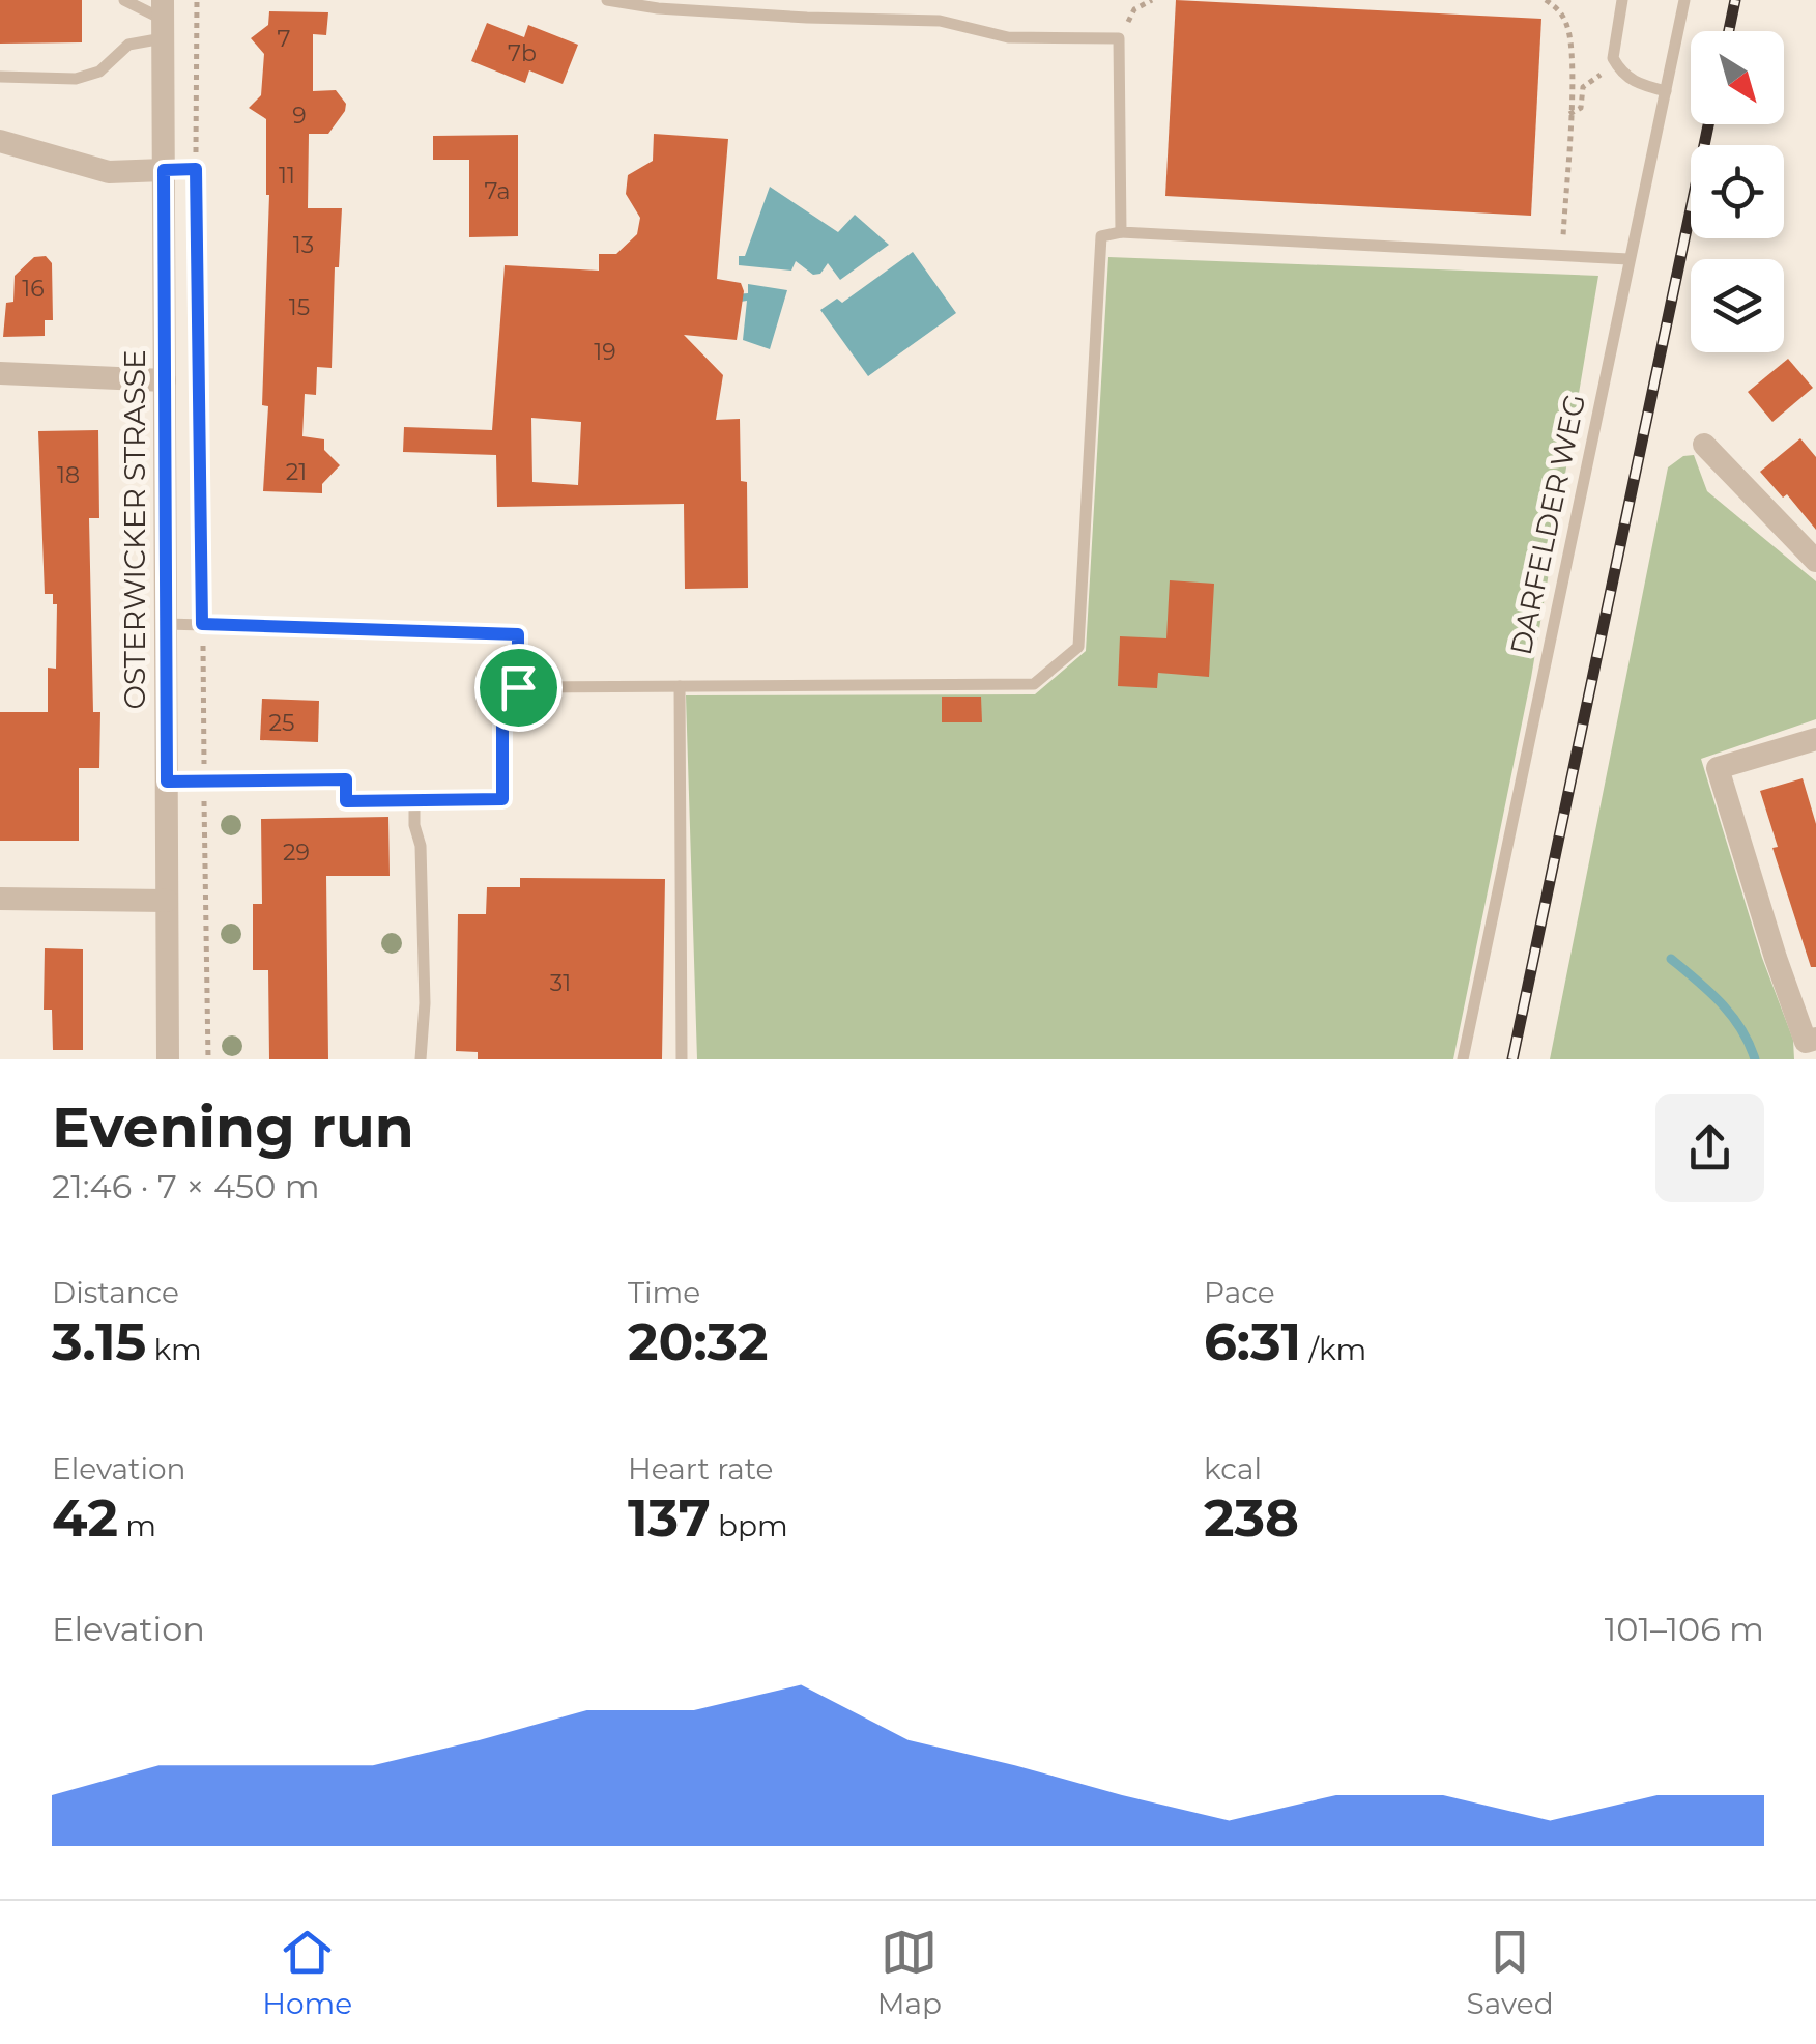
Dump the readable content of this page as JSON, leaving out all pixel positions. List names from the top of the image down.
{
  "streets": {
    "street": ["OSTERWICKER STRASSE"],
    "lane": ["DARFELDER WEG"]
  },
  "house_numbers": [
    "7",
    "7b",
    "9",
    "11",
    "7a",
    "13",
    "16",
    "15",
    "19",
    "21",
    "18",
    "25",
    "29",
    "31"
  ],
  "north": "bottom right",
  "page": {
    "heading": ["Evening run", "21:46 · 7 × 450 m"],
    "stats": [
      ["Distance", "3.15 km"],
      ["Time", "20:32"],
      ["Pace", "6:31 /km"],
      ["Elevation", "42 m"],
      ["Heart rate", "137 bpm"],
      ["kcal", "238"]
    ],
    "chart": ["Elevation", "101–106 m"],
    "tabs": ["Home", "Map", "Saved"]
  }
}
